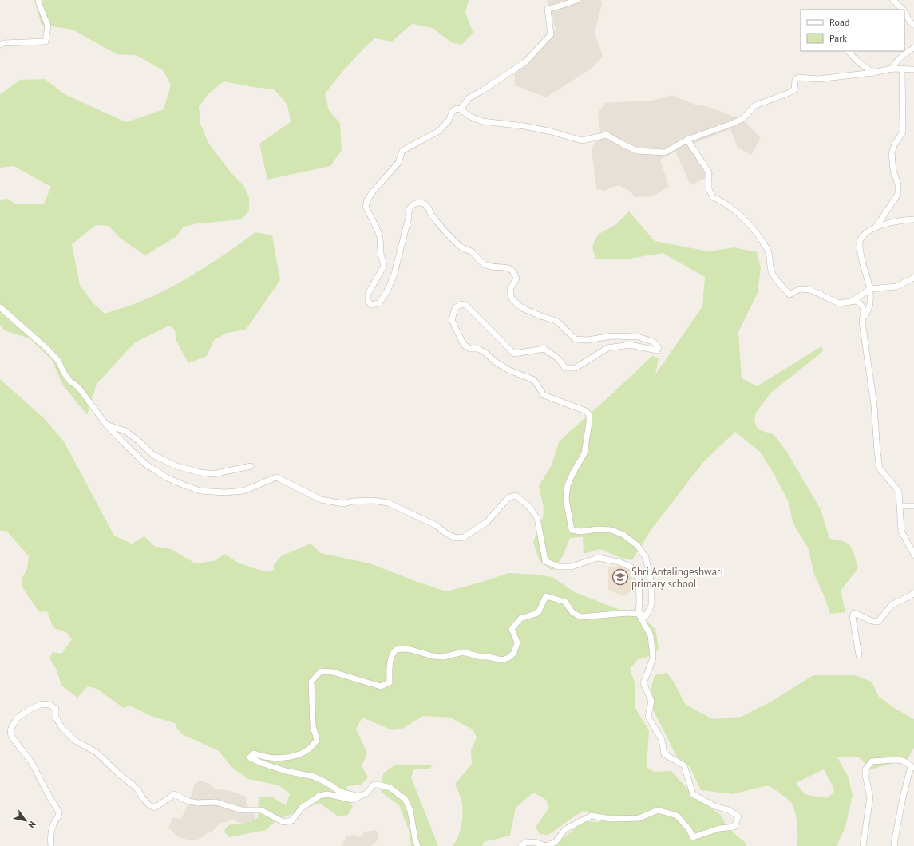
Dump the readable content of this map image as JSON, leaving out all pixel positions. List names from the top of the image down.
{
  "places": {
    "school or university": ["Shri Antalingeshwari primary school"]
  },
  "legend": ["Road", "Park"],
  "north": "bottom right"
}
